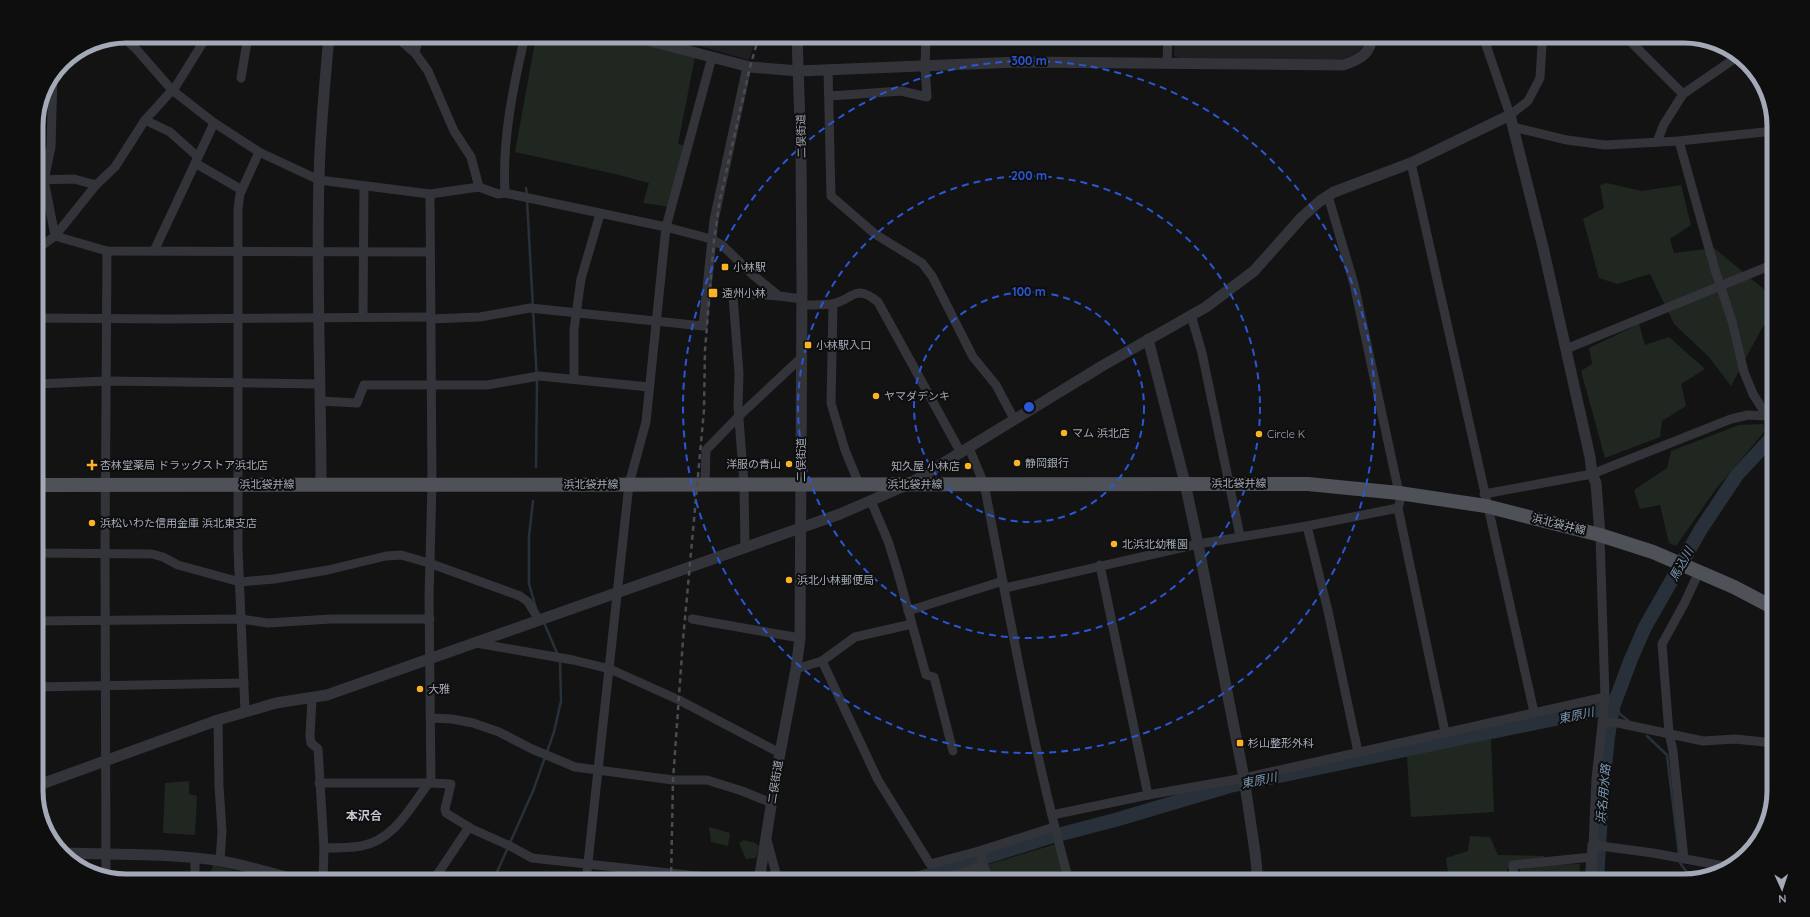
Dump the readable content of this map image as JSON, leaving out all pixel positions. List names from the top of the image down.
{
  "streets": {
    "main road": ["浜北袋井線"],
    "street": ["二俣街道"]
  },
  "crossings": [
    ["二俣街道", "浜北袋井線"]
  ],
  "districts": ["本沢合"],
  "water": ["馬込川", "東原川", "浜名用水路"],
  "places": {
    "transit": [
      "小林駅",
      "遠州小林",
      "小林駅入口",
      "杉山整形外科"
    ],
    "other": [
      "ヤマダデンキ",
      "マム 浜北店",
      "Circle K",
      "静岡銀行",
      "洋服の青山",
      "知久屋 小林店",
      "浜松いわた信用金庫 浜北東支店",
      "北浜北幼稚園",
      "浜北小林郵便局",
      "大雅"
    ],
    "health": ["杏林堂薬局 ドラッグストア浜北店"]
  },
  "north": "bottom",
  "rings": ["300 m", "200 m", "100 m"]
}
